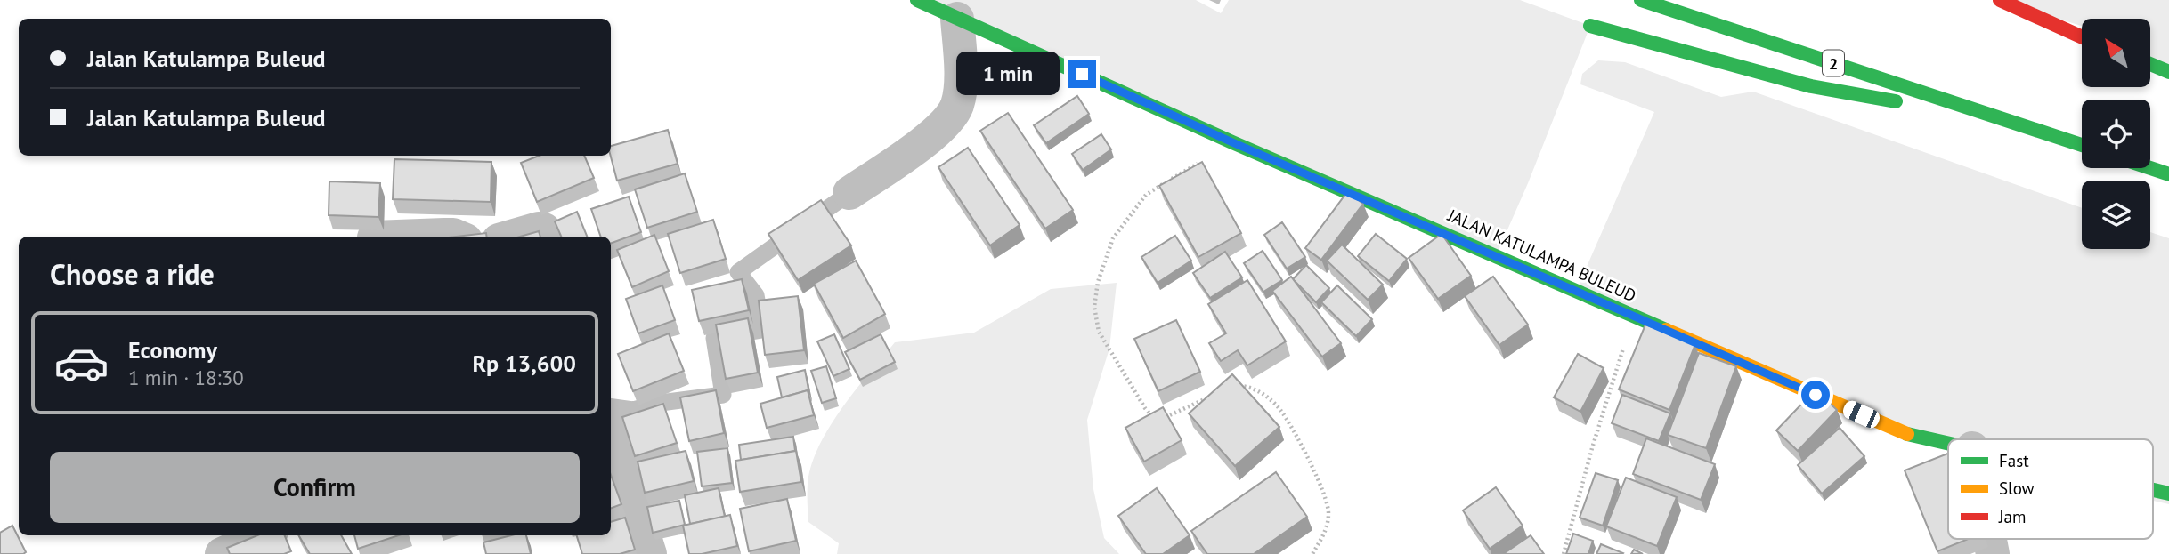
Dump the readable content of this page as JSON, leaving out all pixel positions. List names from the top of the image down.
{
  "streets": {
    "main road": ["2", "JALAN KATULAMPA BULEUD"]
  },
  "legend": ["Fast", "Slow", "Jam"],
  "north": "top left",
  "page": {
    "banner": ["Jalan Katulampa Buleud", "Jalan Katulampa Buleud"],
    "bubble": "1 min",
    "heading": "Choose a ride",
    "list": [
      {
        "name": "Economy",
        "note": "1 min · 18:30",
        "value": "Rp 13,600"
      }
    ],
    "buttons": "Confirm"
  }
}
